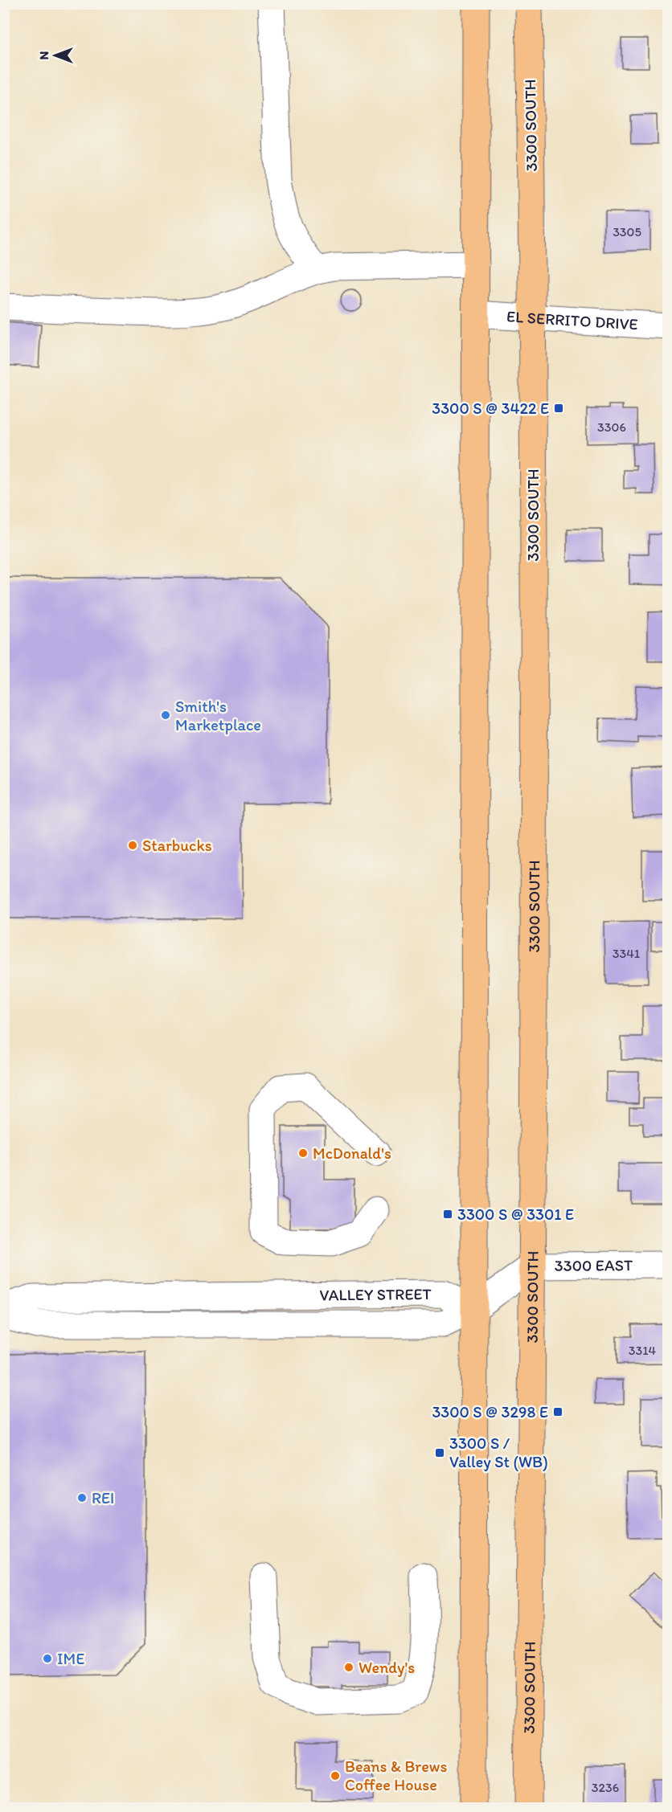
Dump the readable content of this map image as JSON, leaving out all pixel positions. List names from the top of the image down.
{
  "streets": {
    "main road": ["3300 SOUTH"],
    "street": ["EL SERRITO DRIVE", "3300 EAST", "VALLEY STREET"]
  },
  "crossings": [
    ["3300 SOUTH", "EL SERRITO DRIVE"],
    ["3300 SOUTH", "3300 EAST"],
    ["3300 EAST", "VALLEY STREET"]
  ],
  "places": {
    "transit": [
      "3300 S @ 3422 E",
      "3300 S @ 3301 E",
      "3300 S @ 3298 E",
      "3300 S / Valley St (WB)"
    ],
    "other": [
      "Smith's Marketplace",
      "Starbucks",
      "McDonald's",
      "REI",
      "IME",
      "Wendy's",
      "Beans & Brews Coffee House"
    ]
  },
  "house_numbers": [
    "3305",
    "3306",
    "3341",
    "3314",
    "3236"
  ],
  "north": "left"
}
